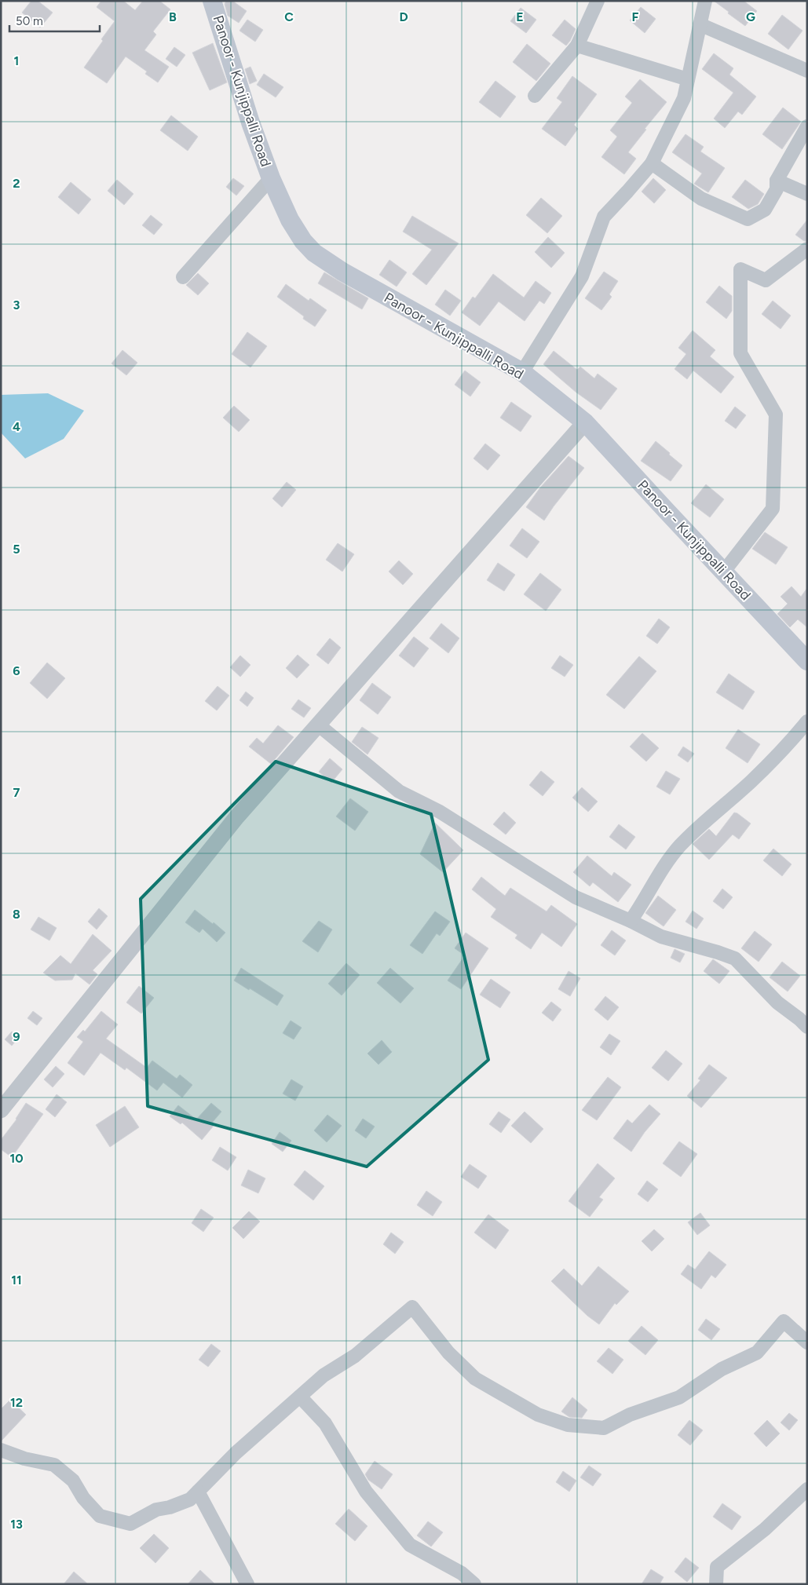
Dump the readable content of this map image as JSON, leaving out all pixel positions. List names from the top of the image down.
{
  "streets": {
    "main road": ["Panoor - Kunjippalli Road"]
  },
  "scale_bar": "50 m",
  "grid": {
    "columns": [
      "B",
      "C",
      "D",
      "E",
      "F",
      "G"
    ],
    "rows": [
      "1",
      "2",
      "3",
      "4",
      "5",
      "6",
      "7",
      "8",
      "9",
      "10",
      "11",
      "12",
      "13"
    ]
  }
}
